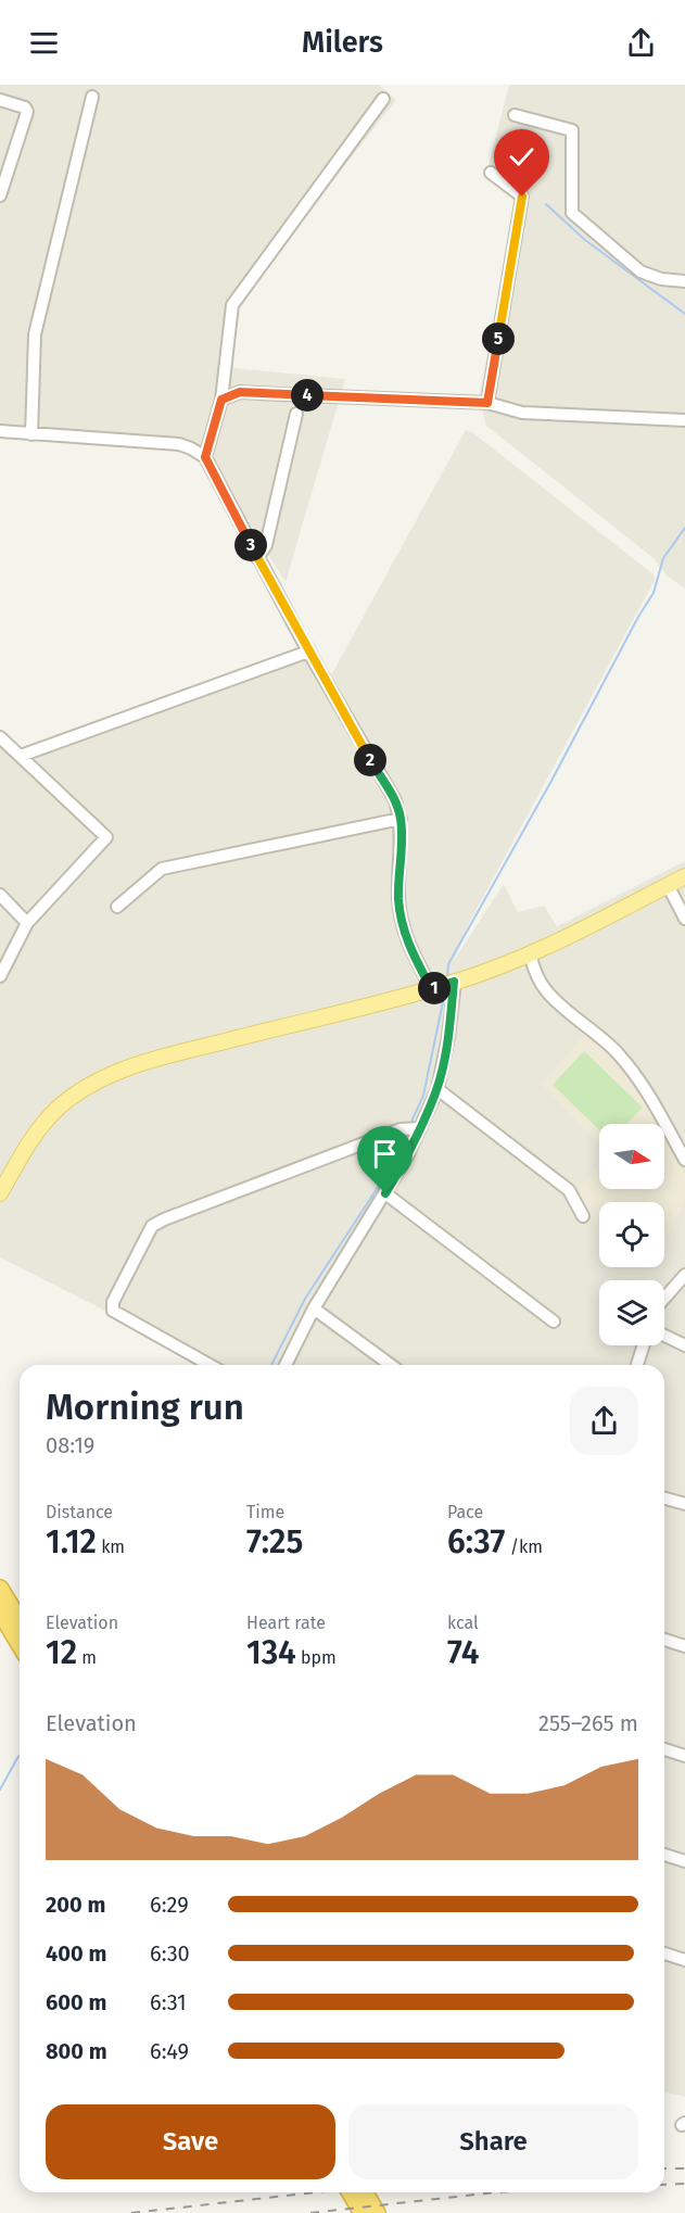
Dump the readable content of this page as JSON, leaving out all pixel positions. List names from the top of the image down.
{
  "north": "right",
  "page": {
    "header": "Milers",
    "pins": [
      "5",
      "4",
      "3",
      "2",
      "1"
    ],
    "heading": ["Morning run", "08:19"],
    "stats": [
      ["Distance", "1.12 km"],
      ["Time", "7:25"],
      ["Pace", "6:37 /km"],
      ["Elevation", "12 m"],
      ["Heart rate", "134 bpm"],
      ["kcal", "74"]
    ],
    "chart": ["Elevation", "255–265 m"],
    "list": [
      {
        "name": "200 m",
        "note": "6:29"
      },
      {
        "name": "400 m",
        "note": "6:30"
      },
      {
        "name": "600 m",
        "note": "6:31"
      },
      {
        "name": "800 m",
        "note": "6:49"
      }
    ],
    "buttons": ["Save", "Share"]
  }
}
